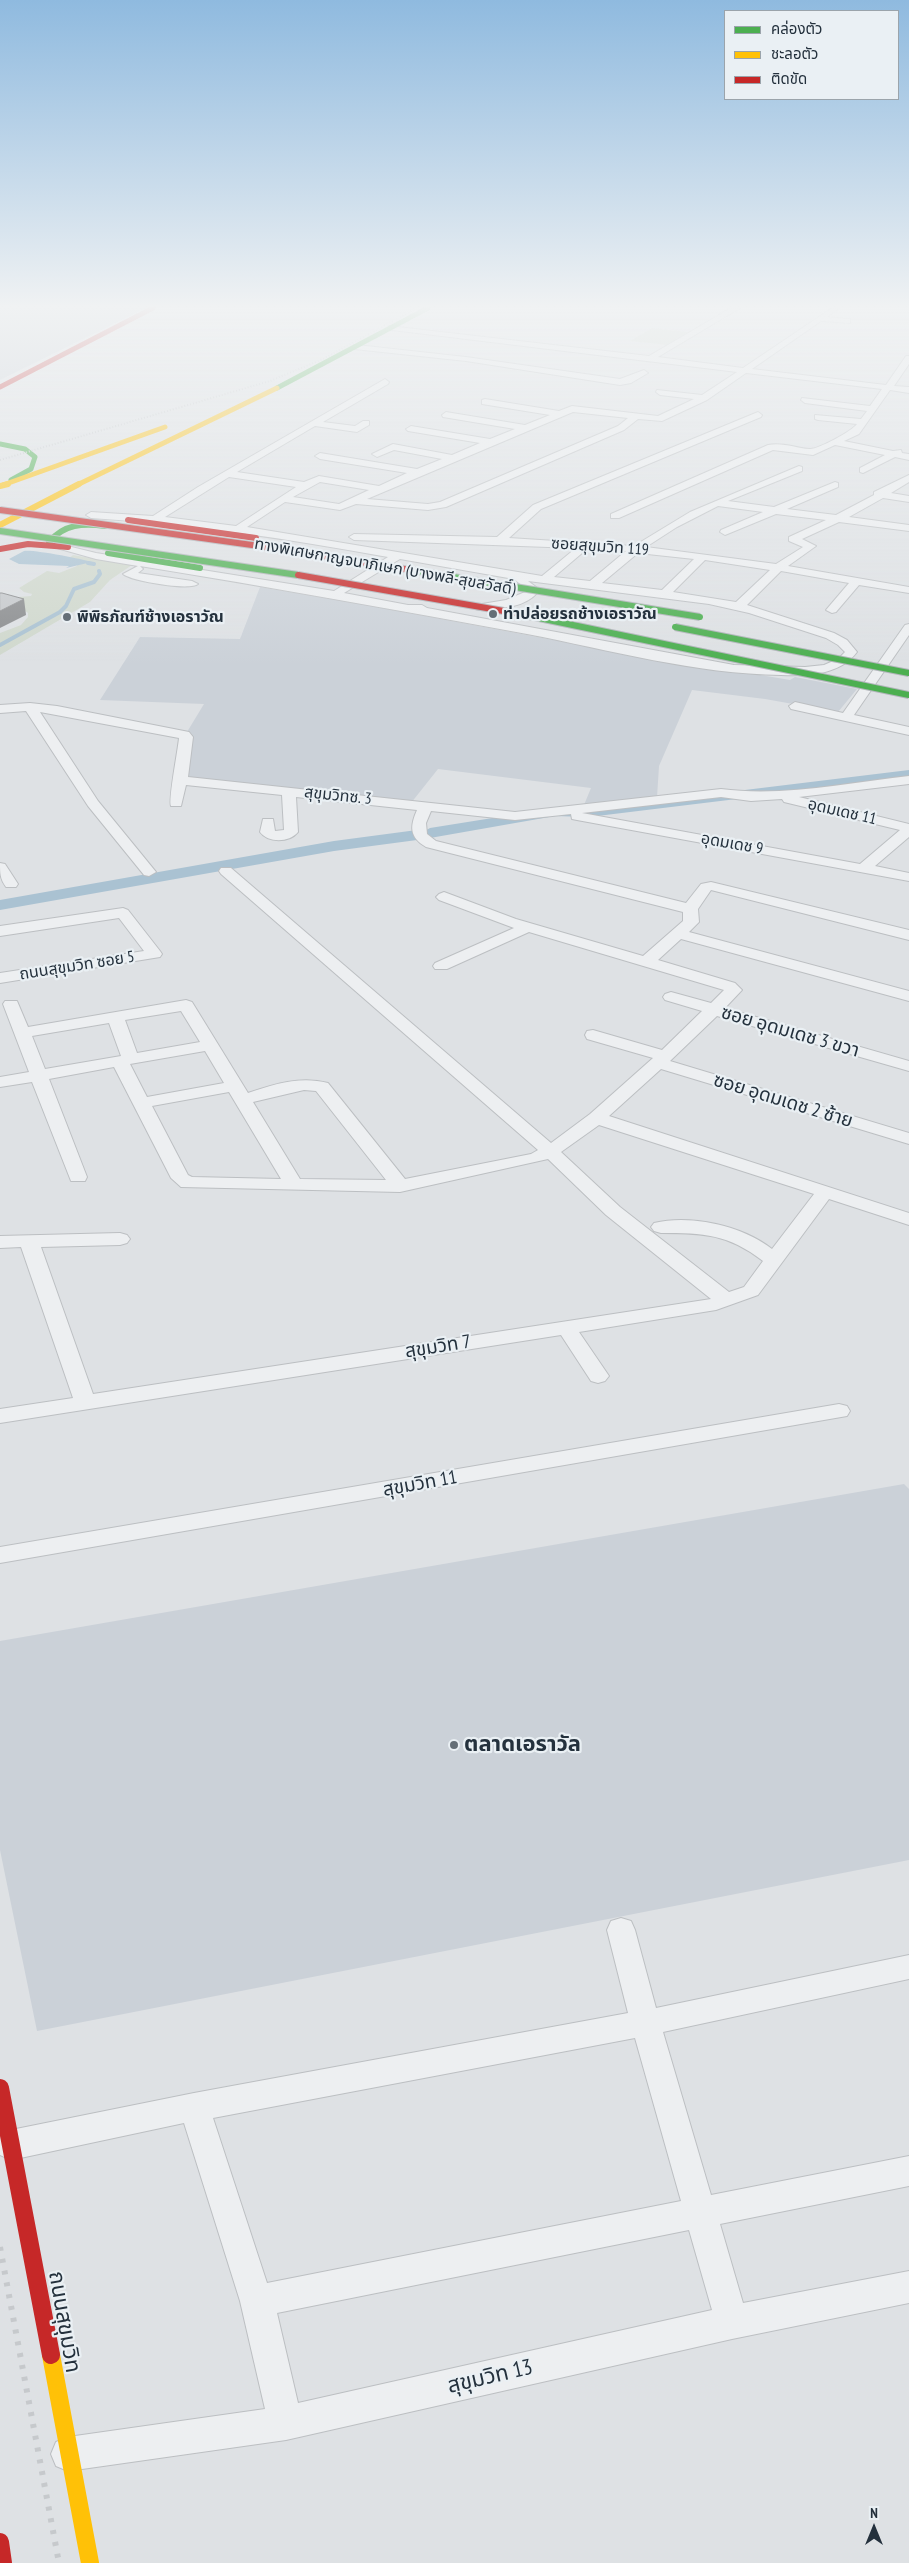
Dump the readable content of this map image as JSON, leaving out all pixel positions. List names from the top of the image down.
{
  "streets": {
    "main road": ["ทางพิเศษกาญจนาภิเษก (บางพลี-สุขสวัสดิ์)", "ถนนสุขุมวิท"],
    "street": [
      "ซอยสุขุมวิท 119",
      "สุขุมวิทซ. 3",
      "อุดมเดช 11",
      "อุดมเดช 9",
      "ถนนสุขุมวิท ซอย 5",
      "ซอย อุดมเดช 3 ขวา",
      "ซอย อุดมเดช 2 ซ้าย",
      "สุขุมวิท 7",
      "สุขุมวิท 11",
      "สุขุมวิท 13"
    ]
  },
  "crossings": [
    ["สุขุมวิทซ. 3", "อุดมเดช 11"],
    ["สุขุมวิทซ. 3", "อุดมเดช 9"],
    ["ถนนสุขุมวิท", "สุขุมวิท 13"]
  ],
  "places": ["ท่าปล่อยรถช้างเอราวัณ", "พิพิธภัณฑ์ช้างเอราวัณ", "ตลาดเอราวัล"],
  "legend": ["คล่องตัว", "ชะลอตัว", "ติดขัด"],
  "north": "top"
}
